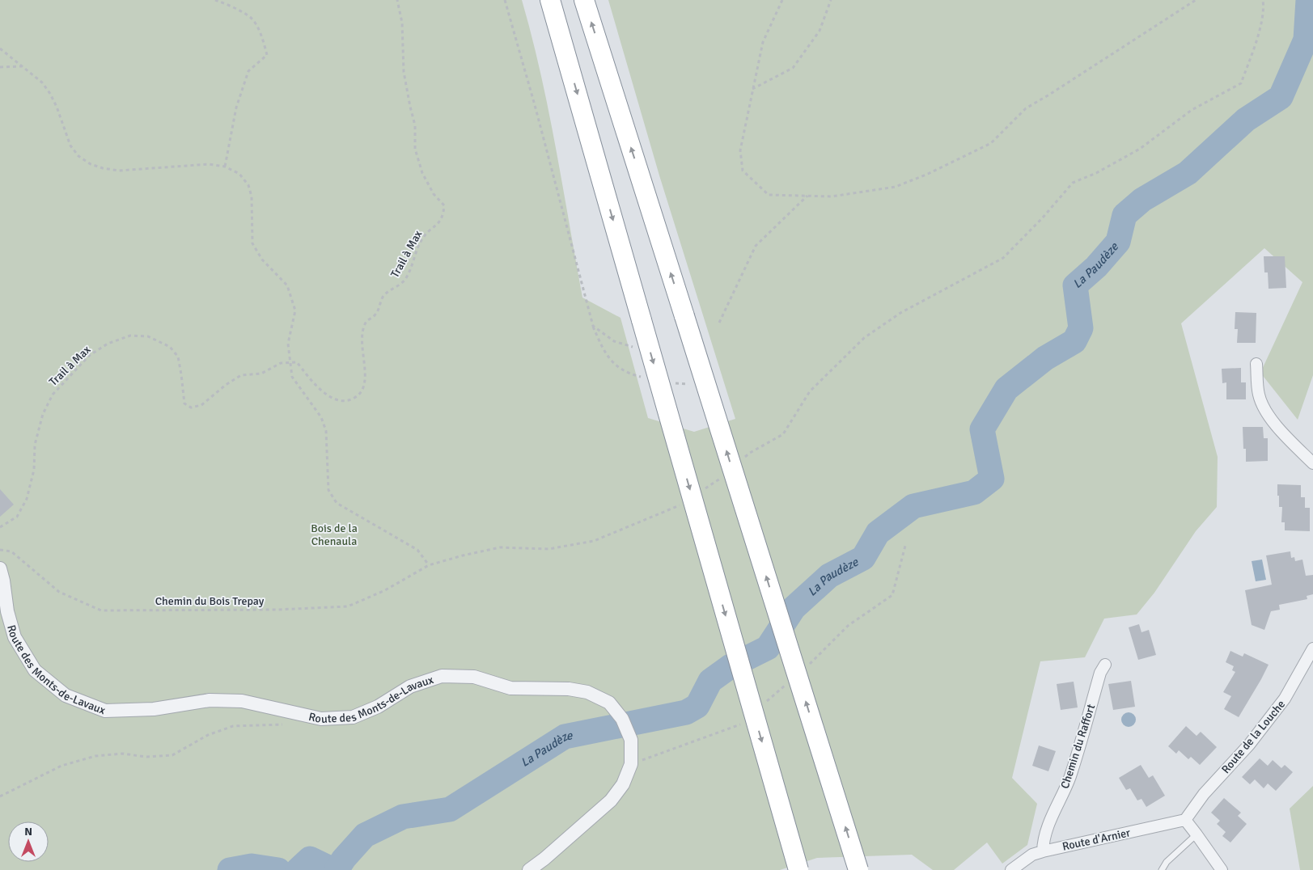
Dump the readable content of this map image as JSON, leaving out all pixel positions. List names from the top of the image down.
{
  "streets": {
    "street": [
      "Route des Monts-de-Lavaux",
      "Route de la Louche",
      "Chemin du Raffort",
      "Route d'Arnier"
    ],
    "path": ["Trail à Max", "Chemin du Bois Trepay"]
  },
  "crossings": [
    ["Route de la Louche", "Route d'Arnier"],
    ["Chemin du Raffort", "Route d'Arnier"]
  ],
  "water": ["La Paudèze"],
  "parks": ["Bois de la Chenaula"],
  "north": "top"
}
